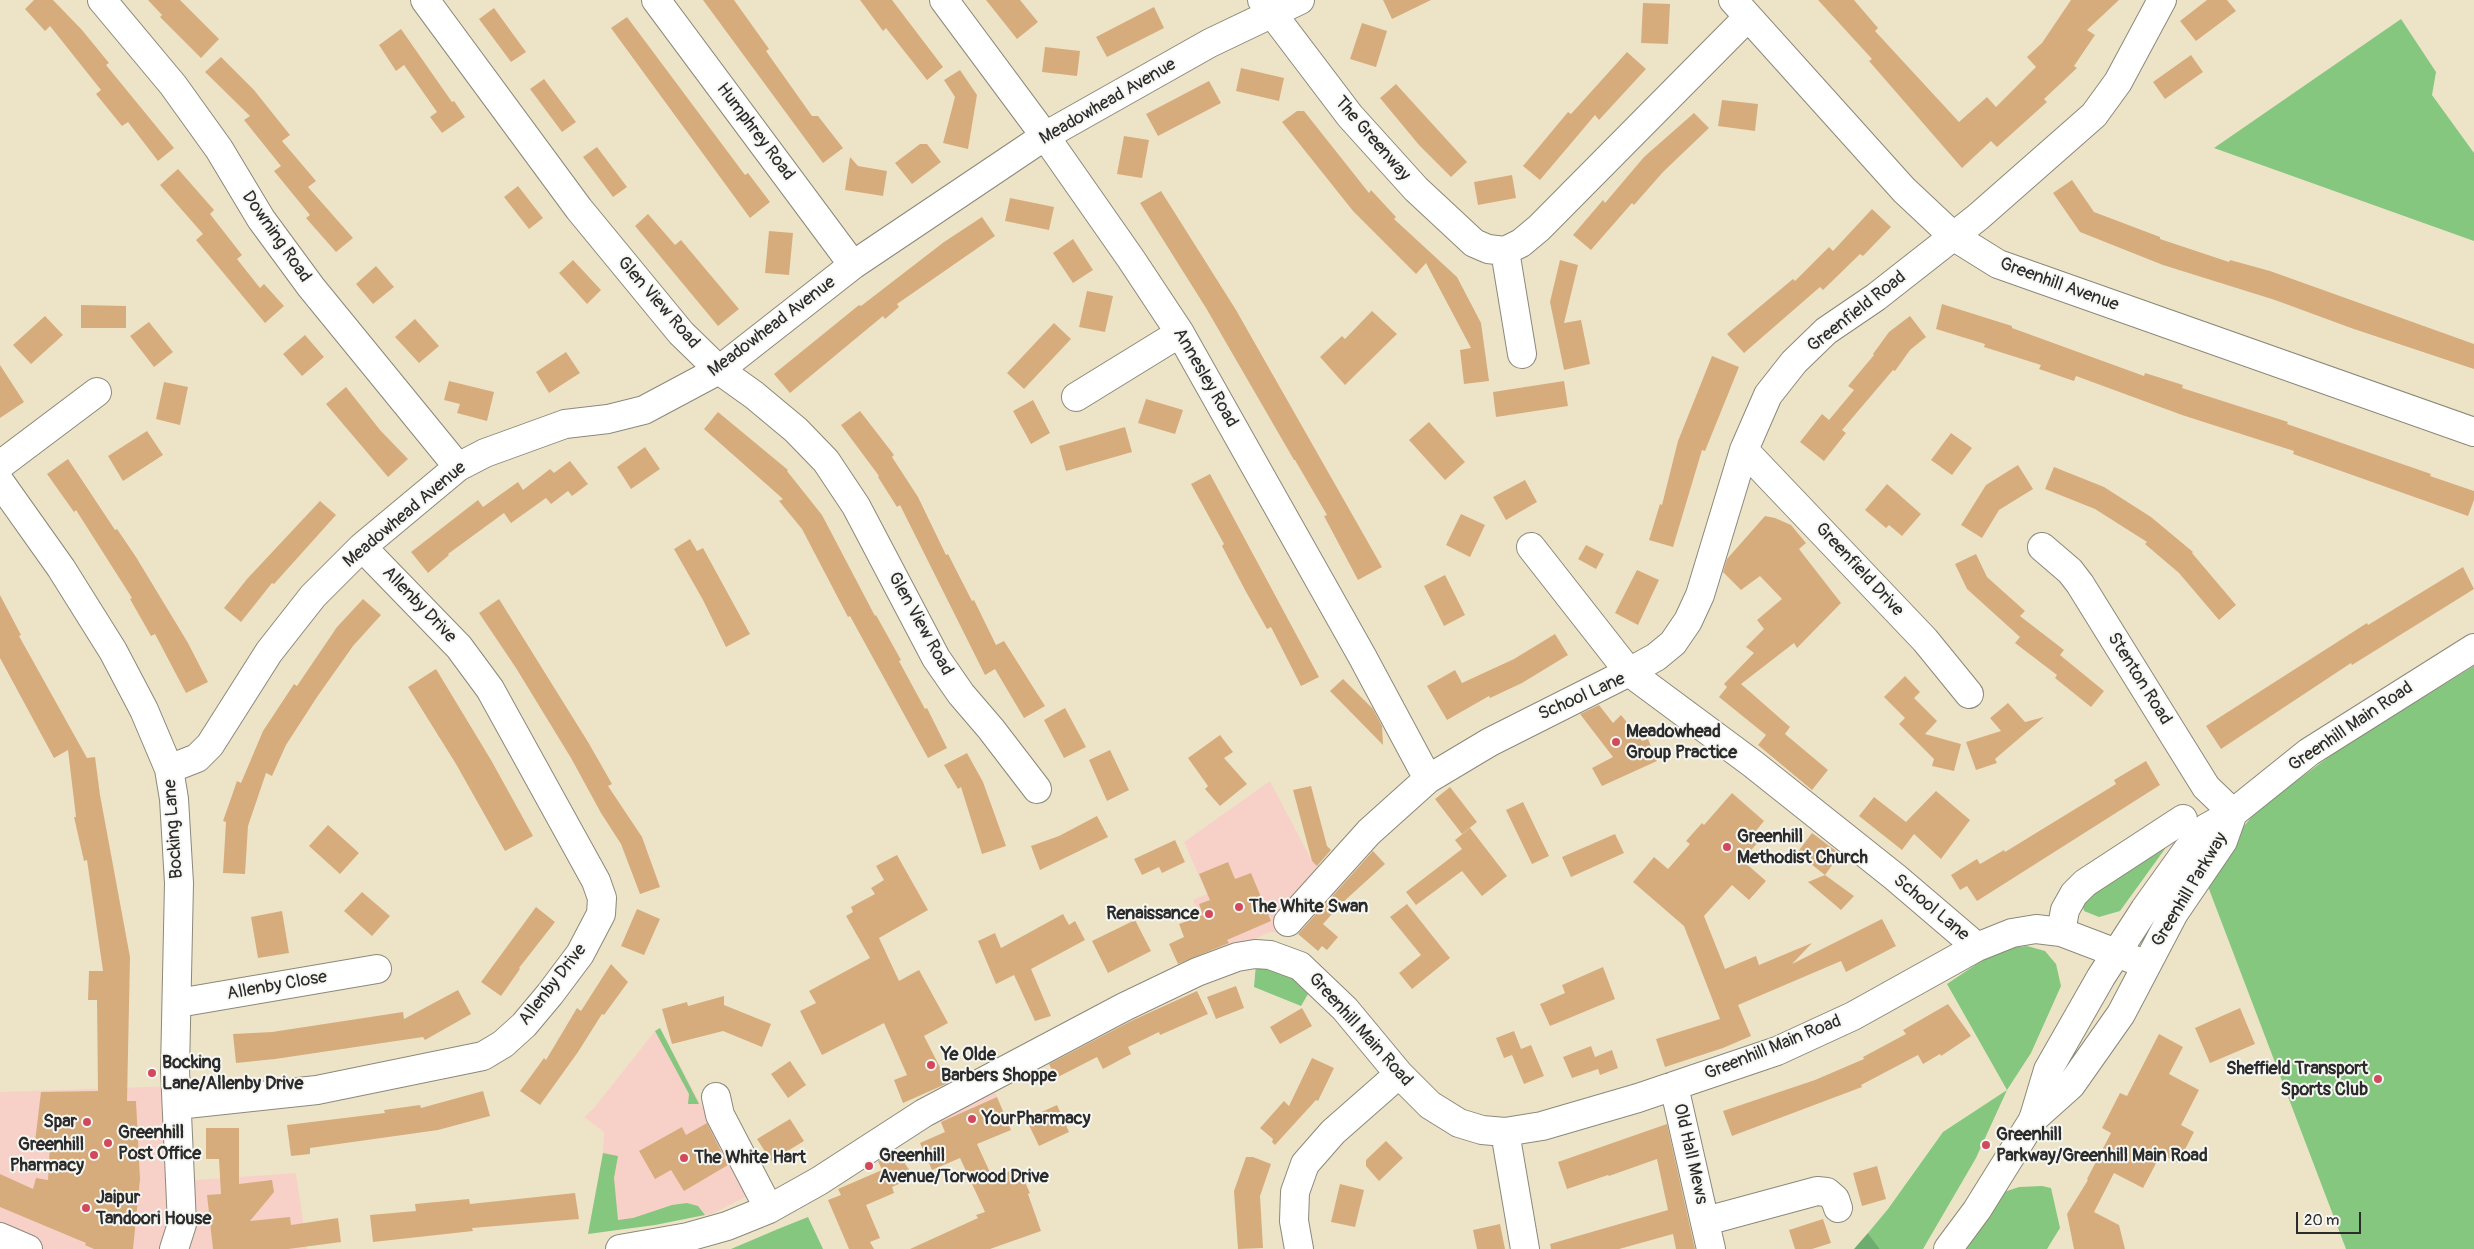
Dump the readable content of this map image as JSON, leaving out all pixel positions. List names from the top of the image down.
{
  "streets": {
    "street": [
      "Meadowhead Avenue",
      "Humphrey Road",
      "The Greenway",
      "Downing Road",
      "Greenhill Avenue",
      "Glen View Road",
      "Greenfield Road",
      "Annesley Road",
      "Greenfield Drive",
      "Allenby Drive",
      "Stenton Road",
      "School Lane",
      "Greenhill Main Road",
      "Bocking Lane",
      "Greenhill Parkway",
      "Allenby Close",
      "Old Hall Mews"
    ]
  },
  "crossings": [
    ["Meadowhead Avenue", "Humphrey Road"],
    ["Meadowhead Avenue", "The Greenway"],
    ["Meadowhead Avenue", "Downing Road"],
    ["Meadowhead Avenue", "Glen View Road"],
    ["Meadowhead Avenue", "Annesley Road"],
    ["Meadowhead Avenue", "Allenby Drive"],
    ["Meadowhead Avenue", "Bocking Lane"],
    ["Greenhill Avenue", "Greenfield Road"],
    ["Greenfield Road", "Greenfield Drive"],
    ["Greenfield Road", "School Lane"],
    ["Annesley Road", "School Lane"],
    ["Allenby Drive", "Bocking Lane"],
    ["Stenton Road", "Greenhill Main Road"],
    ["Stenton Road", "Greenhill Parkway"],
    ["School Lane", "Greenhill Main Road"],
    ["Greenhill Main Road", "Greenhill Parkway"],
    ["Greenhill Main Road", "Old Hall Mews"],
    ["Bocking Lane", "Allenby Close"]
  ],
  "places": [
    "Meadowhead Group Practice",
    "Greenhill Methodist Church",
    "The White Swan",
    "Renaissance",
    "Ye Olde Barbers Shoppe",
    "Bocking Lane/Allenby Drive",
    "Sheffield Transport Sports Club",
    "YourPharmacy",
    "Spar",
    "Greenhill Post Office",
    "Greenhill Parkway/Greenhill Main Road",
    "Greenhill Pharmacy",
    "The White Hart",
    "Greenhill Avenue/Torwood Drive",
    "Jaipur Tandoori House"
  ],
  "scale_bar": "20 m"
}
